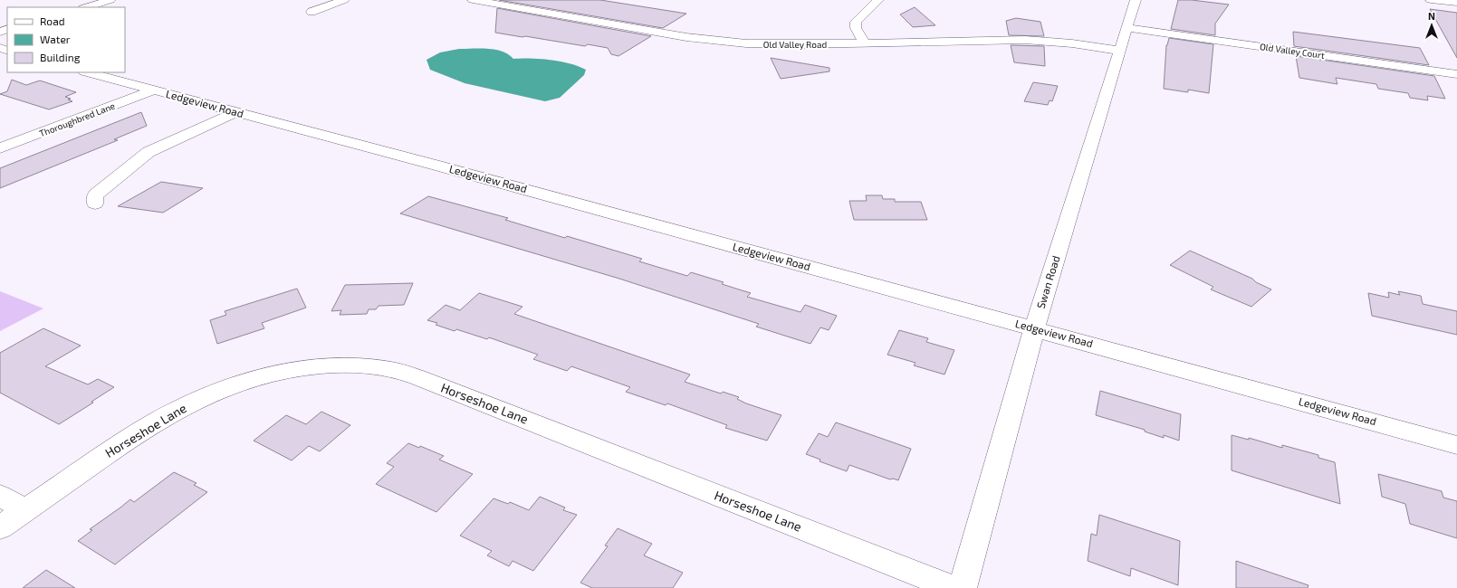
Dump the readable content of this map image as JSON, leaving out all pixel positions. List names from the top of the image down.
{
  "streets": {
    "street": [
      "Old Valley Road",
      "Old Valley Court",
      "Ledgeview Road",
      "Thoroughbred Lane",
      "Swan Road",
      "Horseshoe Lane"
    ]
  },
  "crossings": [
    ["Old Valley Road", "Swan Road"],
    ["Old Valley Court", "Swan Road"],
    ["Ledgeview Road", "Thoroughbred Lane"],
    ["Ledgeview Road", "Swan Road"]
  ],
  "legend": ["Road", "Water", "Building"],
  "north": "top"
}
